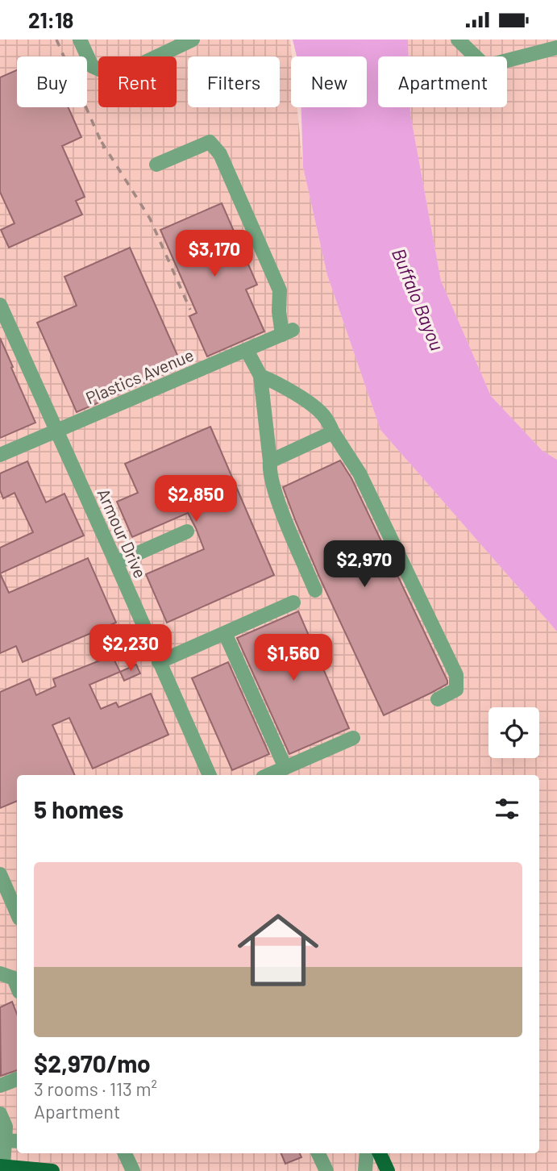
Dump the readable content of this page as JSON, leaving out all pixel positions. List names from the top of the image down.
{
  "streets": {
    "street": ["Plastics Avenue", "Armour Drive"]
  },
  "crossings": [
    ["Plastics Avenue", "Armour Drive"]
  ],
  "water": ["Buffalo Bayou"],
  "page": {
    "status": "21:18",
    "chip": [
      "Buy",
      "Rent",
      "Filters",
      "New",
      "Apartment"
    ],
    "price": [
      "$3,170",
      "$2,850",
      "$2,970",
      "$2,230",
      "$1,560"
    ],
    "heading": "5 homes",
    "list": [
      {
        "name": "$2,970/mo",
        "note": "3 rooms · 113 m² · Apartment"
      }
    ]
  }
}
